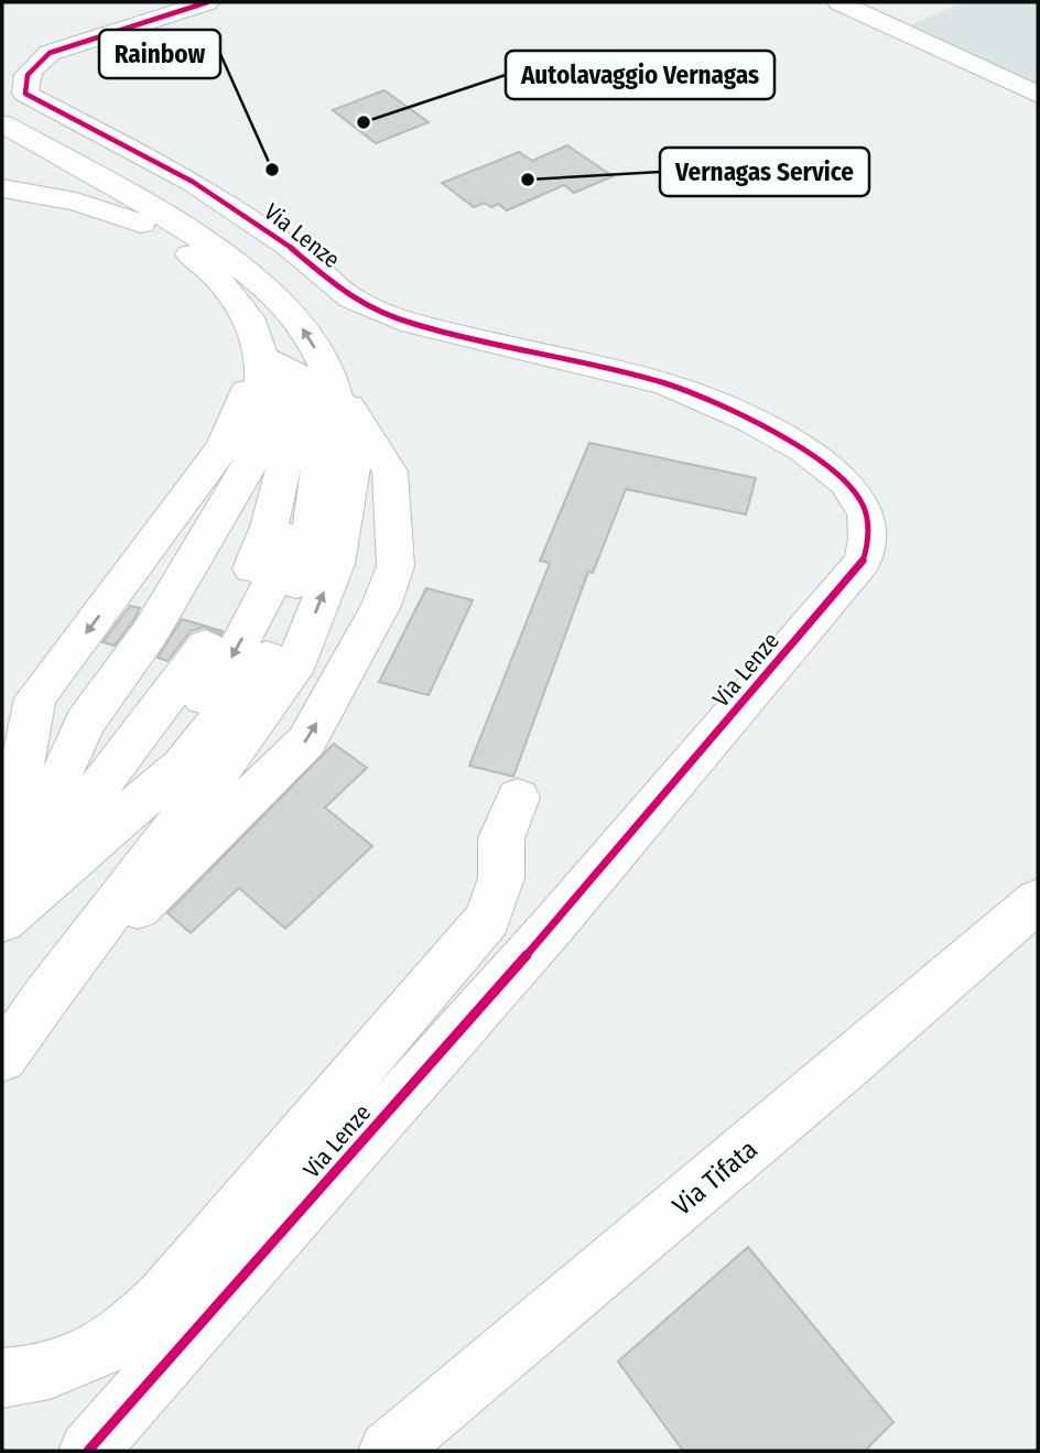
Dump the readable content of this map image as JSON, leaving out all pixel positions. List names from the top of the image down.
{
  "streets": {
    "main road": ["Via Lenze", "Via Tifata"]
  },
  "places": ["Autolavaggio Vernagas", "Rainbow", "Vernagas Service"]
}
